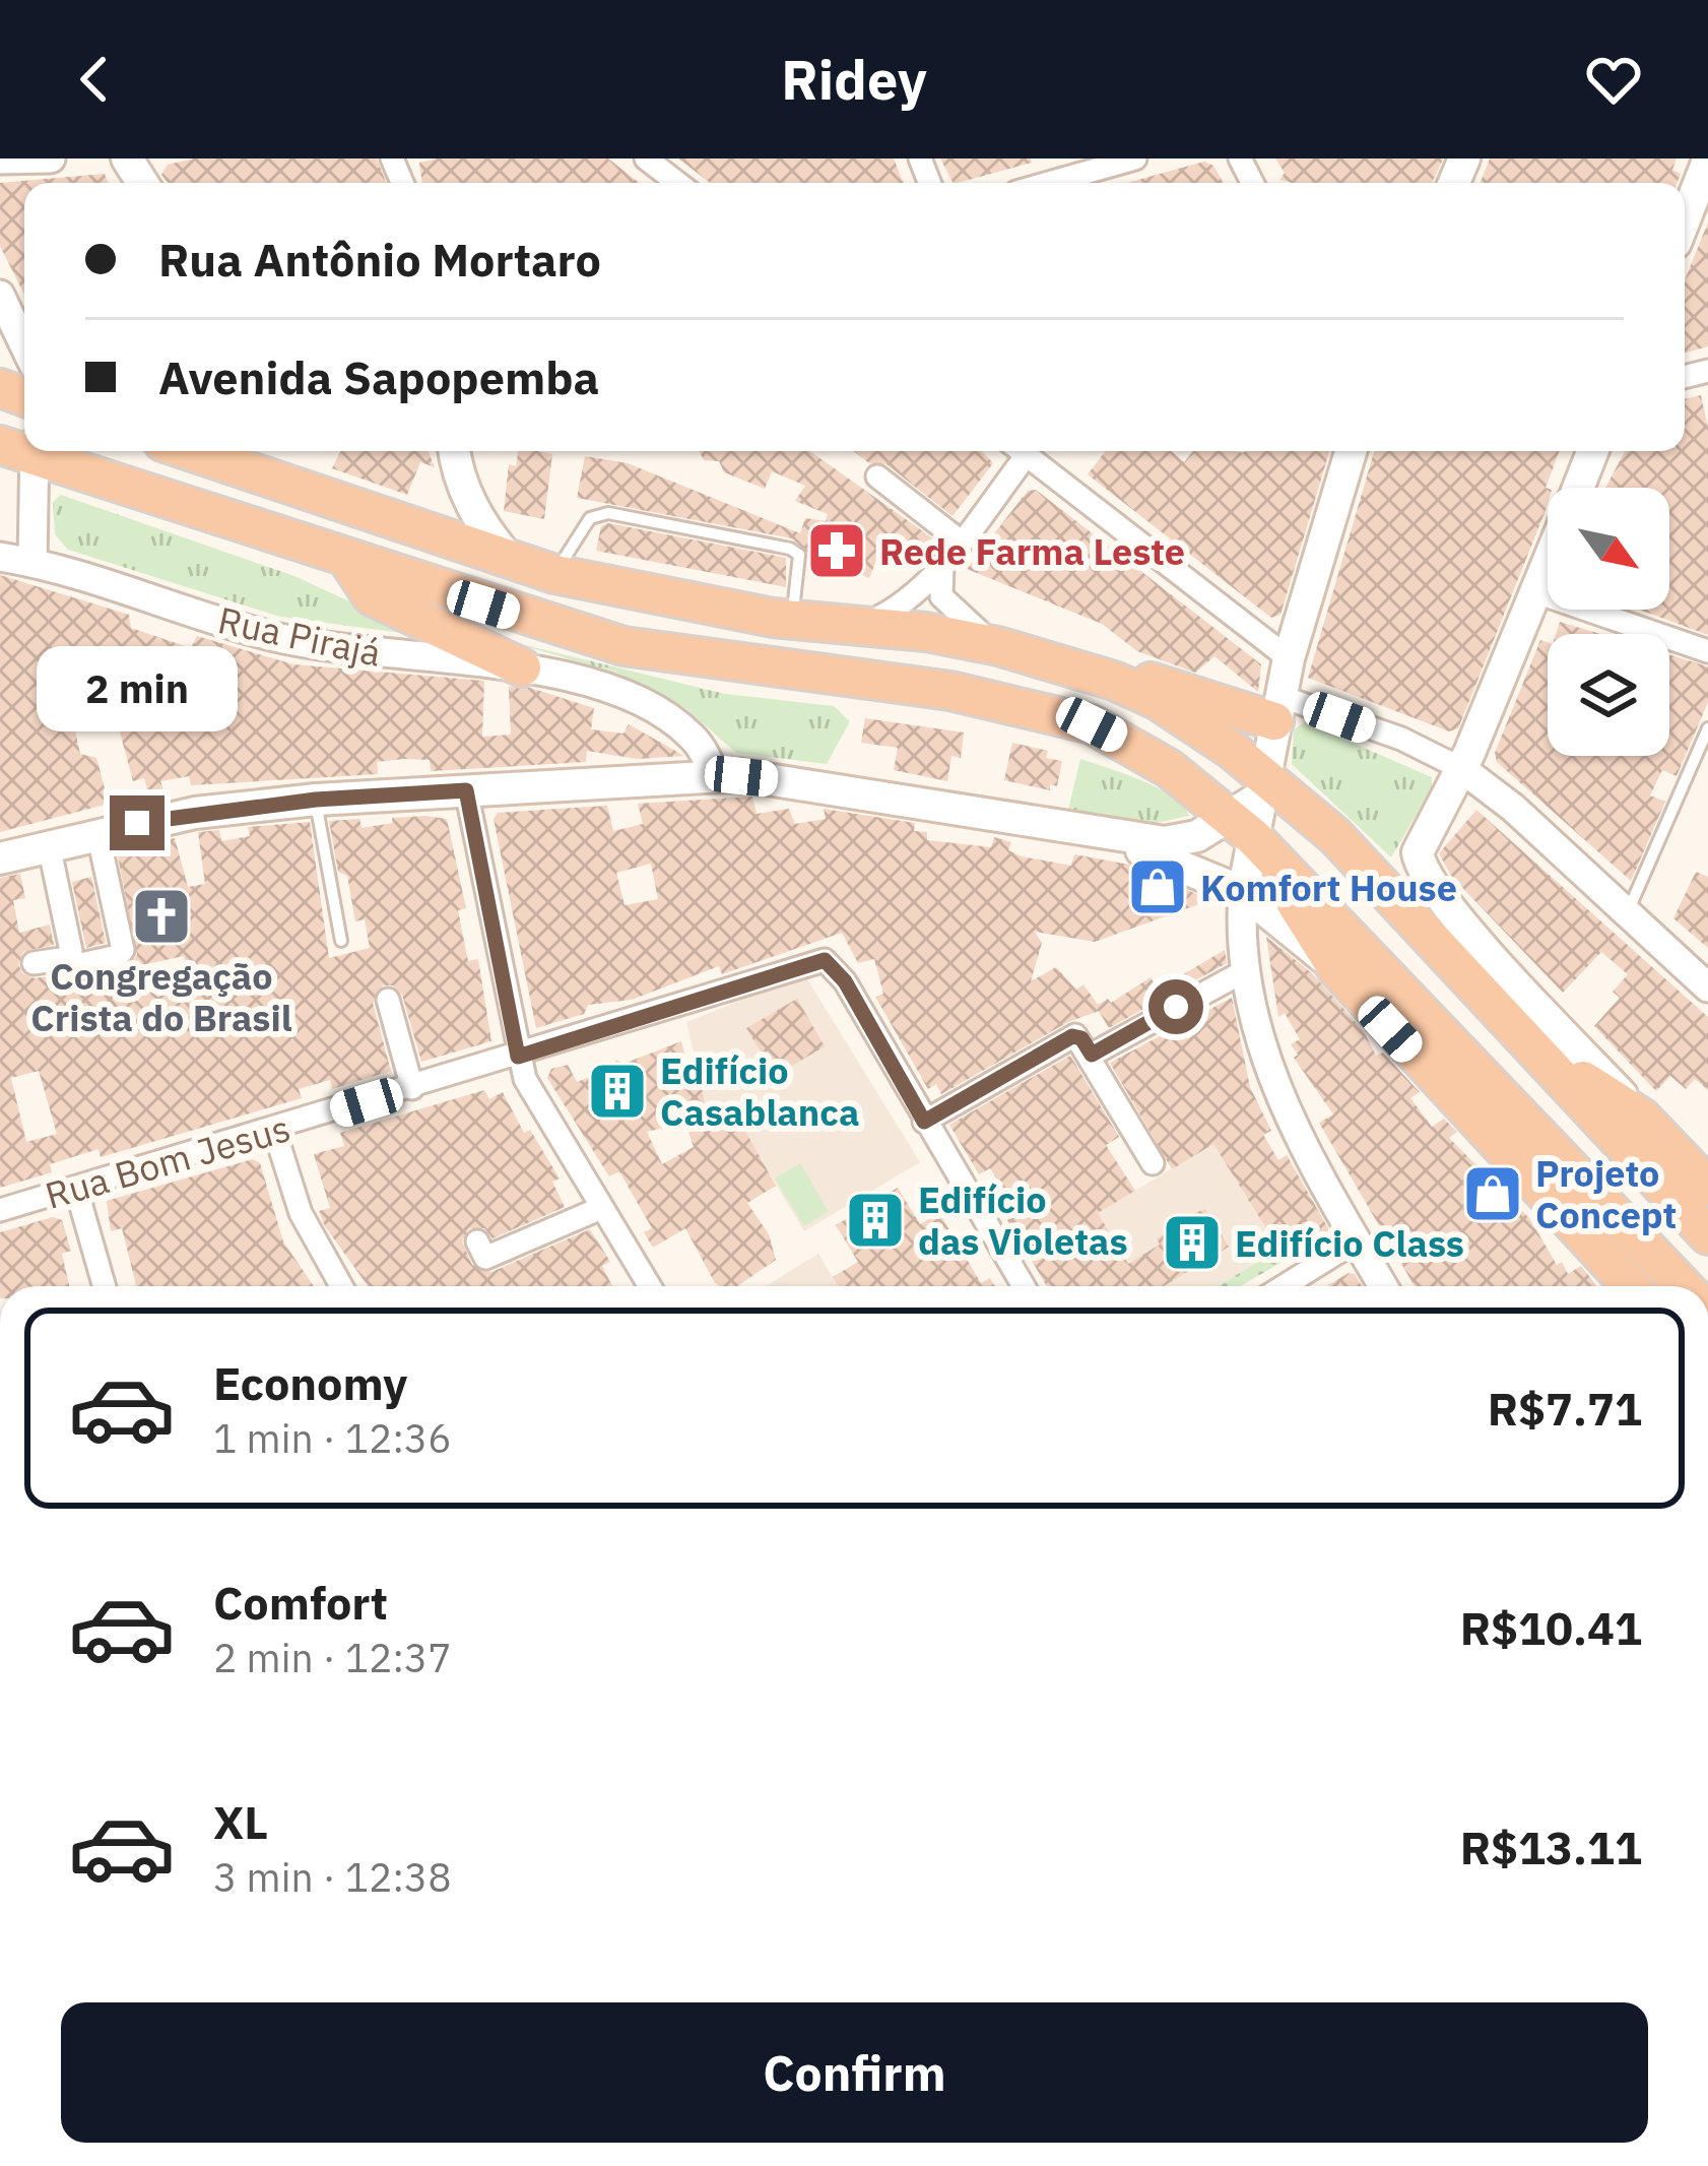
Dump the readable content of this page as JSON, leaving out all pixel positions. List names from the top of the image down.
{
  "streets": {
    "street": ["Rua Pirajá", "Rua Bom Jesus"]
  },
  "places": {
    "pharmacy": ["Rede Farma Leste"],
    "shop": ["Komfort House", "Projeto Concept"],
    "church": ["Congregação Crista do Brasil"],
    "building": ["Edifício Casablanca", "Edifício das Violetas", "Edifício Class"]
  },
  "north": "bottom right",
  "page": {
    "header": "Ridey",
    "banner": ["Rua Antônio Mortaro", "Avenida Sapopemba"],
    "bubble": "2 min",
    "list": [
      {
        "name": "Economy",
        "note": "1 min · 12:36",
        "value": "R$7.71"
      },
      {
        "name": "Comfort",
        "note": "2 min · 12:37",
        "value": "R$10.41"
      },
      {
        "name": "XL",
        "note": "3 min · 12:38",
        "value": "R$13.11"
      }
    ],
    "buttons": "Confirm"
  }
}
